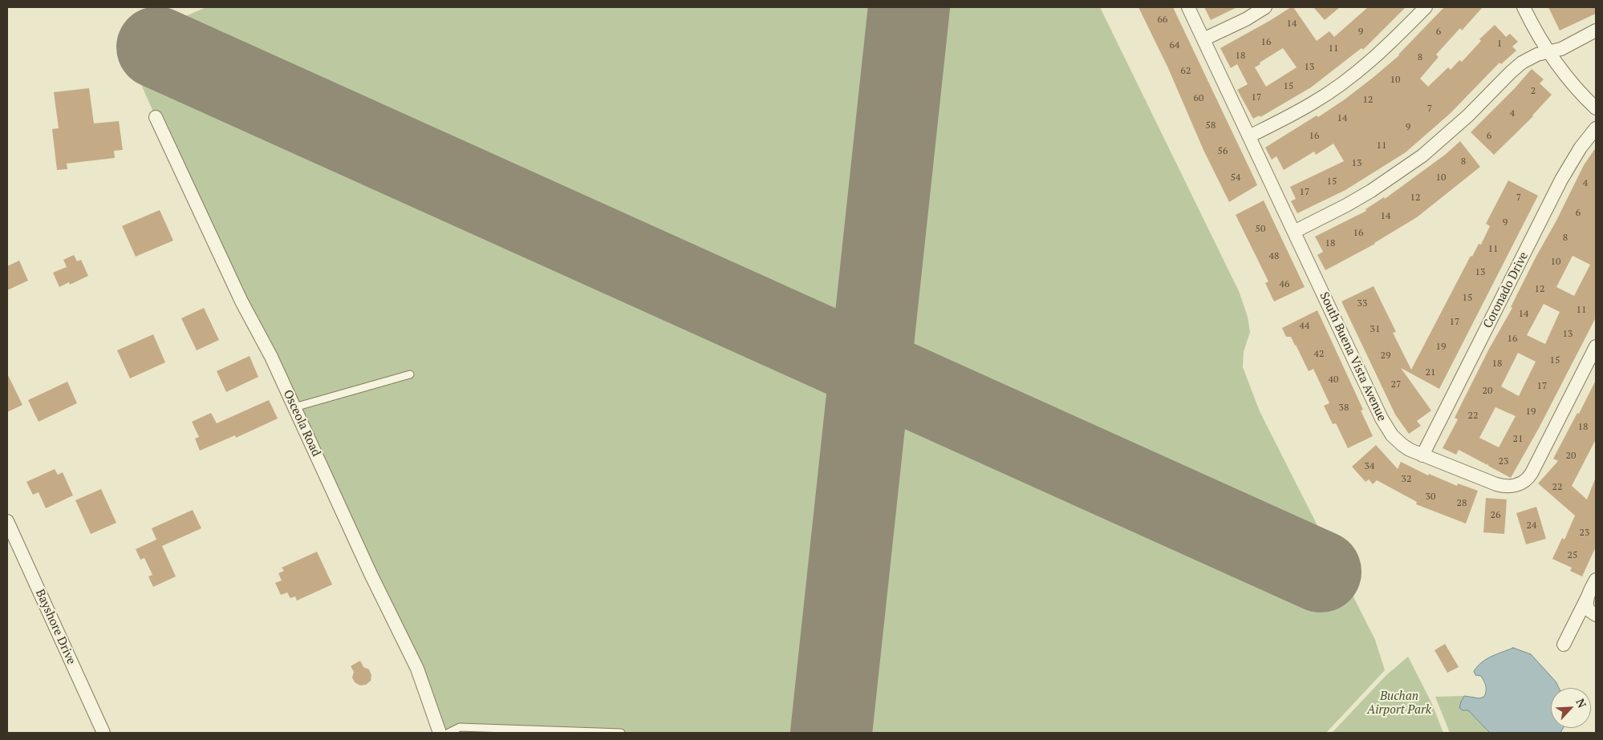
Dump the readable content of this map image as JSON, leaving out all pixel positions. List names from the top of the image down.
{
  "streets": {
    "street": [
      "Coronado Drive",
      "South Buena Vista Avenue",
      "Osceola Road",
      "Bayshore Drive"
    ]
  },
  "crossings": [
    ["Coronado Drive", "South Buena Vista Avenue"]
  ],
  "parks": ["Buchan Airport Park"],
  "house_numbers": [
    "66",
    "14",
    "9",
    "6",
    "16",
    "1",
    "64",
    "11",
    "18",
    "8",
    "13",
    "62",
    "10",
    "15",
    "2",
    "17",
    "60",
    "12",
    "7",
    "4",
    "14",
    "58",
    "9",
    "16",
    "6",
    "11",
    "56",
    "8",
    "13",
    "54",
    "10",
    "15",
    "4",
    "17",
    "12",
    "7",
    "6",
    "14",
    "9",
    "50",
    "16",
    "8",
    "18",
    "11",
    "48",
    "10",
    "13",
    "46",
    "12",
    "15",
    "33",
    "11",
    "14",
    "17",
    "44",
    "31",
    "13",
    "16",
    "19",
    "42",
    "29",
    "15",
    "18",
    "21",
    "40",
    "27",
    "17",
    "20",
    "38",
    "19",
    "22",
    "18",
    "21",
    "20",
    "23",
    "34",
    "32",
    "22",
    "30",
    "28",
    "26",
    "24",
    "23",
    "25"
  ],
  "north": "top right"
}
